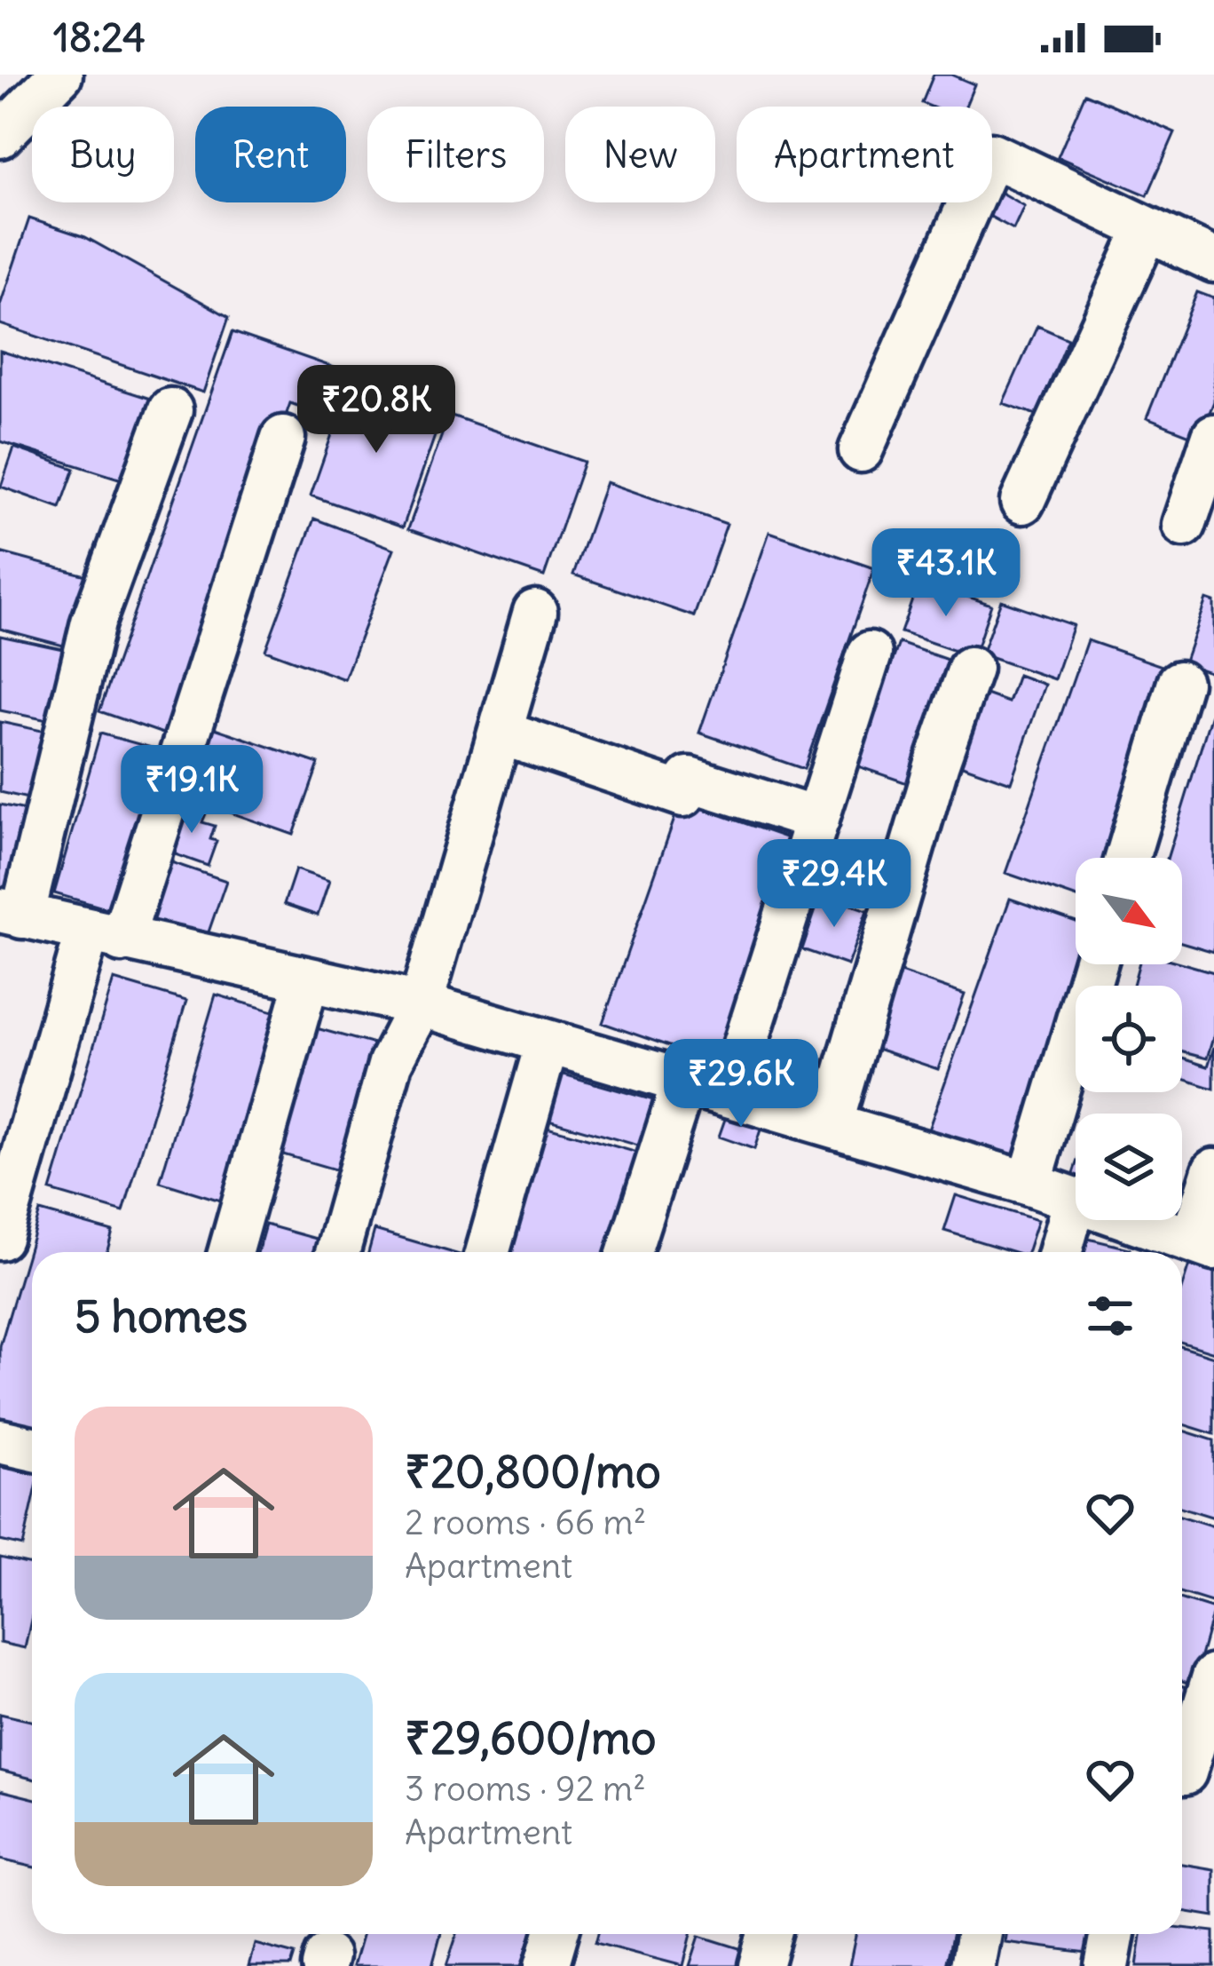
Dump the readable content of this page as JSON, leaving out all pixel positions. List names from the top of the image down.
{
  "north": "bottom right",
  "page": {
    "status": "18:24",
    "chip": [
      "Buy",
      "Rent",
      "Filters",
      "New",
      "Apartment"
    ],
    "price": [
      "₹20.8K",
      "₹43.1K",
      "₹19.1K",
      "₹29.4K",
      "₹29.6K"
    ],
    "heading": "5 homes",
    "list": [
      {
        "name": "₹20,800/mo",
        "note": "2 rooms · 66 m² · Apartment"
      },
      {
        "name": "₹29,600/mo",
        "note": "3 rooms · 92 m² · Apartment"
      }
    ]
  }
}
